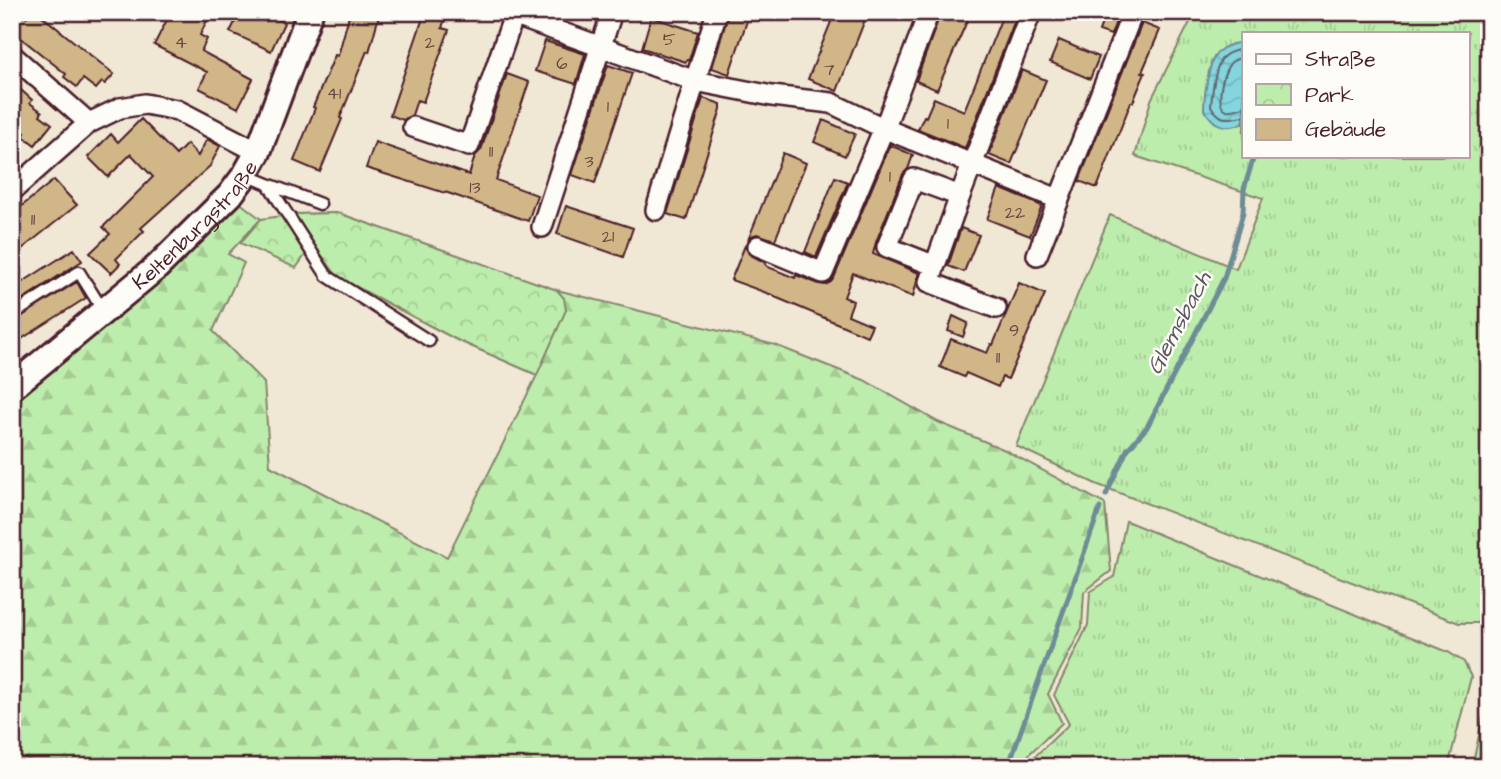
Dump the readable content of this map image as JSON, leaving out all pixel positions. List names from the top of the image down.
{
  "streets": {
    "street": ["Keltenburgstraße"]
  },
  "water": ["Glemsbach"],
  "house_numbers": [
    "5",
    "4",
    "2",
    "6",
    "7",
    "41",
    "1",
    "1",
    "11",
    "3",
    "1",
    "13",
    "22",
    "11",
    "21",
    "9",
    "11"
  ],
  "legend": ["Straße", "Park", "Gebäude"]
}
